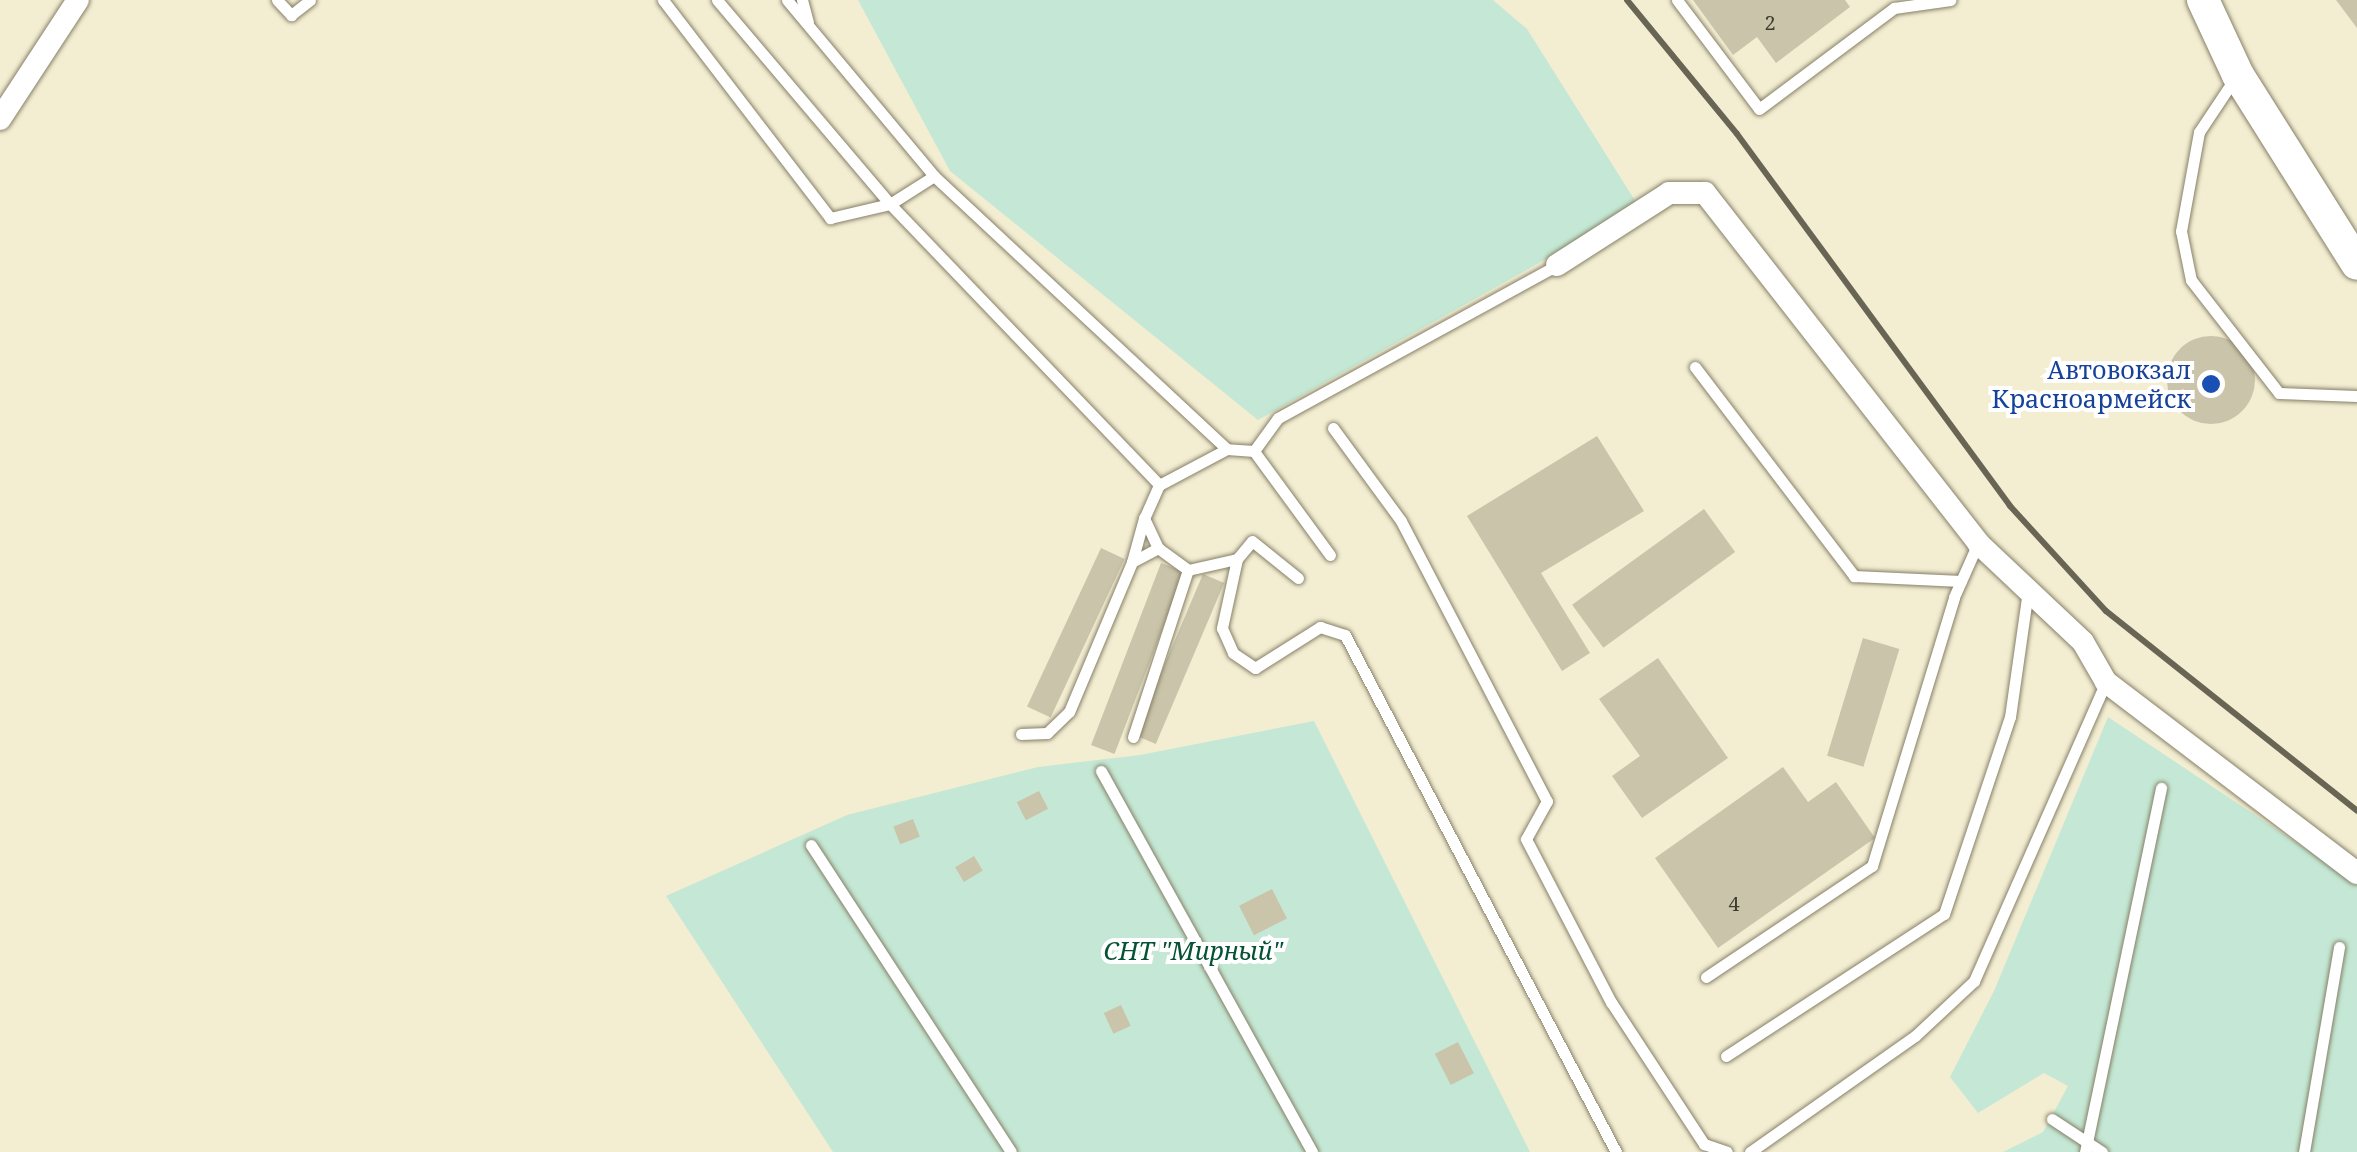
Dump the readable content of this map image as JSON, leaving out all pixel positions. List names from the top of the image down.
{
  "parks": ["СНТ \"Мирный\""],
  "places": ["Автовокзал Красноармейск"],
  "house_numbers": ["2", "4"]
}
